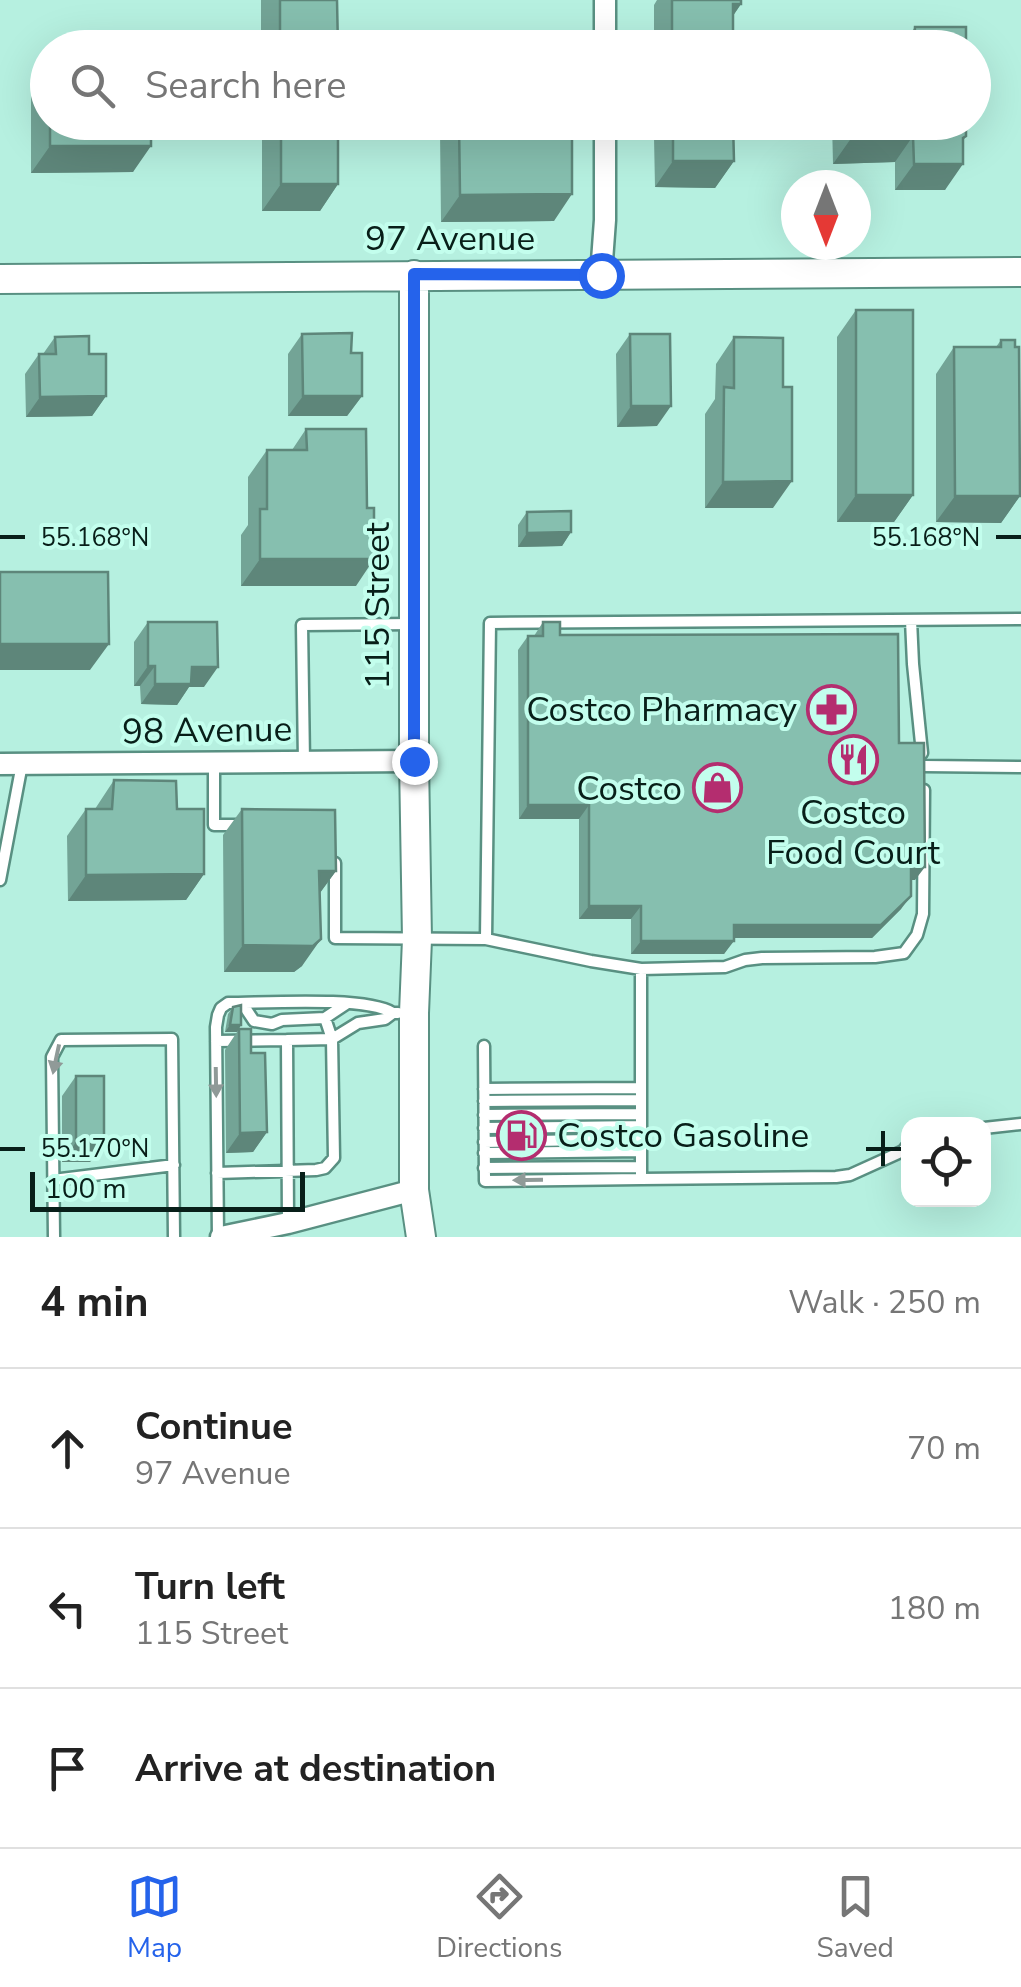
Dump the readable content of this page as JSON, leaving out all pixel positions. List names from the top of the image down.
{
  "streets": {
    "street": ["97 Avenue", "115 Street", "98 Avenue"]
  },
  "crossings": [
    ["97 Avenue", "115 Street"],
    ["115 Street", "98 Avenue"]
  ],
  "places": {
    "pharmacy": ["Costco Pharmacy"],
    "restaurant": ["Costco Food Court"],
    "shop": ["Costco"],
    "fuel station": ["Costco Gasoline"]
  },
  "scale_bar": "100 m",
  "north": "bottom",
  "page": {
    "search": "Search here",
    "scale": "100 m",
    "heading": ["4 min", "Walk · 250 m"],
    "list": [
      ["Continue", "97 Avenue", "70 m"],
      ["Turn left", "115 Street", "180 m"],
      "Arrive at destination"
    ],
    "nav": ["Map", "Directions", "Saved"]
  },
  "coordinates": ["55.168°N", "55.170°N"]
}
